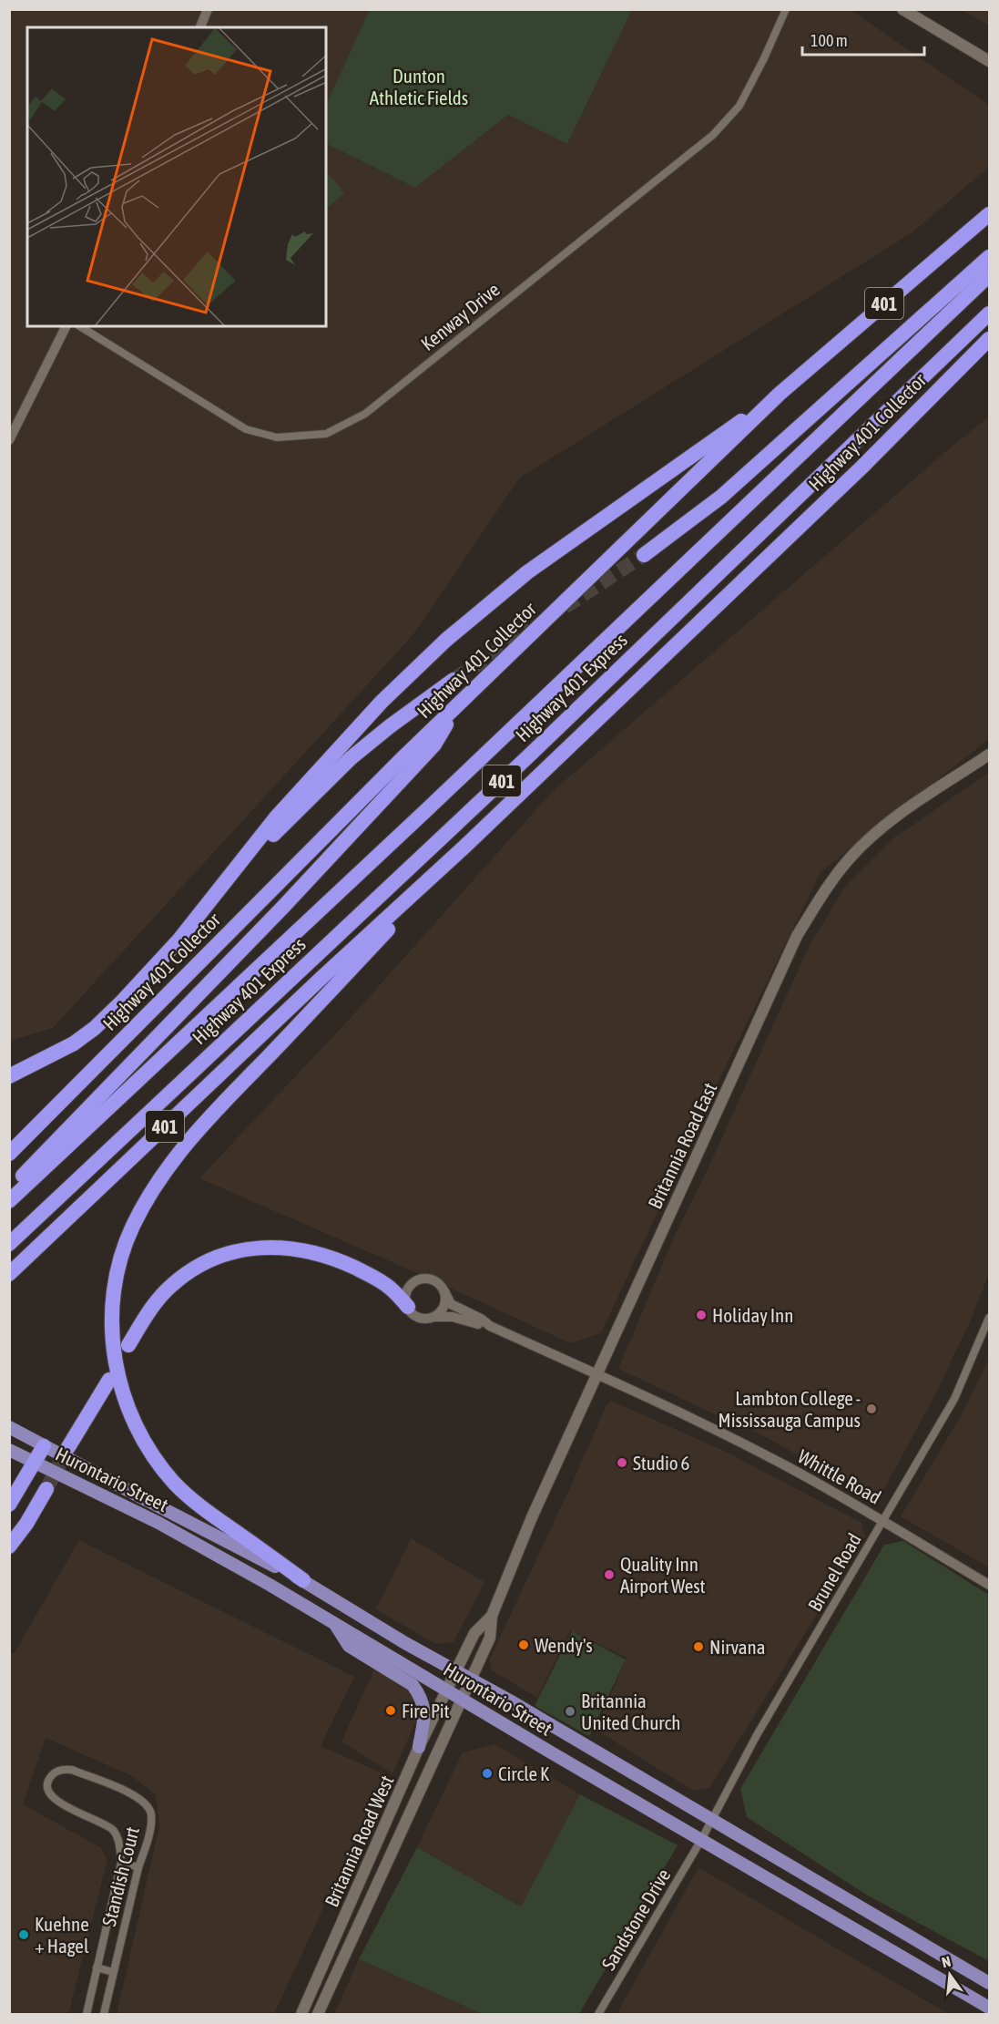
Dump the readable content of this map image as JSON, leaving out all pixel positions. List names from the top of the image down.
{
  "streets": {
    "highway": ["401", "Highway 401 Collector", "Highway 401 Express"],
    "main road": ["Britannia Road East", "Hurontario Street", "Britannia Road West"],
    "street": [
      "Kenway Drive",
      "Whittle Road",
      "Brunel Road",
      "Standish Court",
      "Sandstone Drive"
    ]
  },
  "crossings": [
    ["Britannia Road East", "Whittle Road"],
    ["Britannia Road East", "Hurontario Street"],
    ["Britannia Road East", "Britannia Road West"],
    ["Whittle Road", "Brunel Road"],
    ["Hurontario Street", "Brunel Road"],
    ["Hurontario Street", "Britannia Road West"],
    ["Hurontario Street", "Sandstone Drive"],
    ["Brunel Road", "Sandstone Drive"]
  ],
  "parks": ["Dunton Athletic Fields"],
  "places": [
    "Holiday Inn",
    "Lambton College - Mississauga Campus",
    "Studio 6",
    "Quality Inn Airport West",
    "Wendy's",
    "Nirvana",
    "Fire Pit",
    "Britannia United Church",
    "Circle K",
    "Kuehne + Hagel"
  ],
  "scale_bar": "100 m",
  "north": "top"
}
